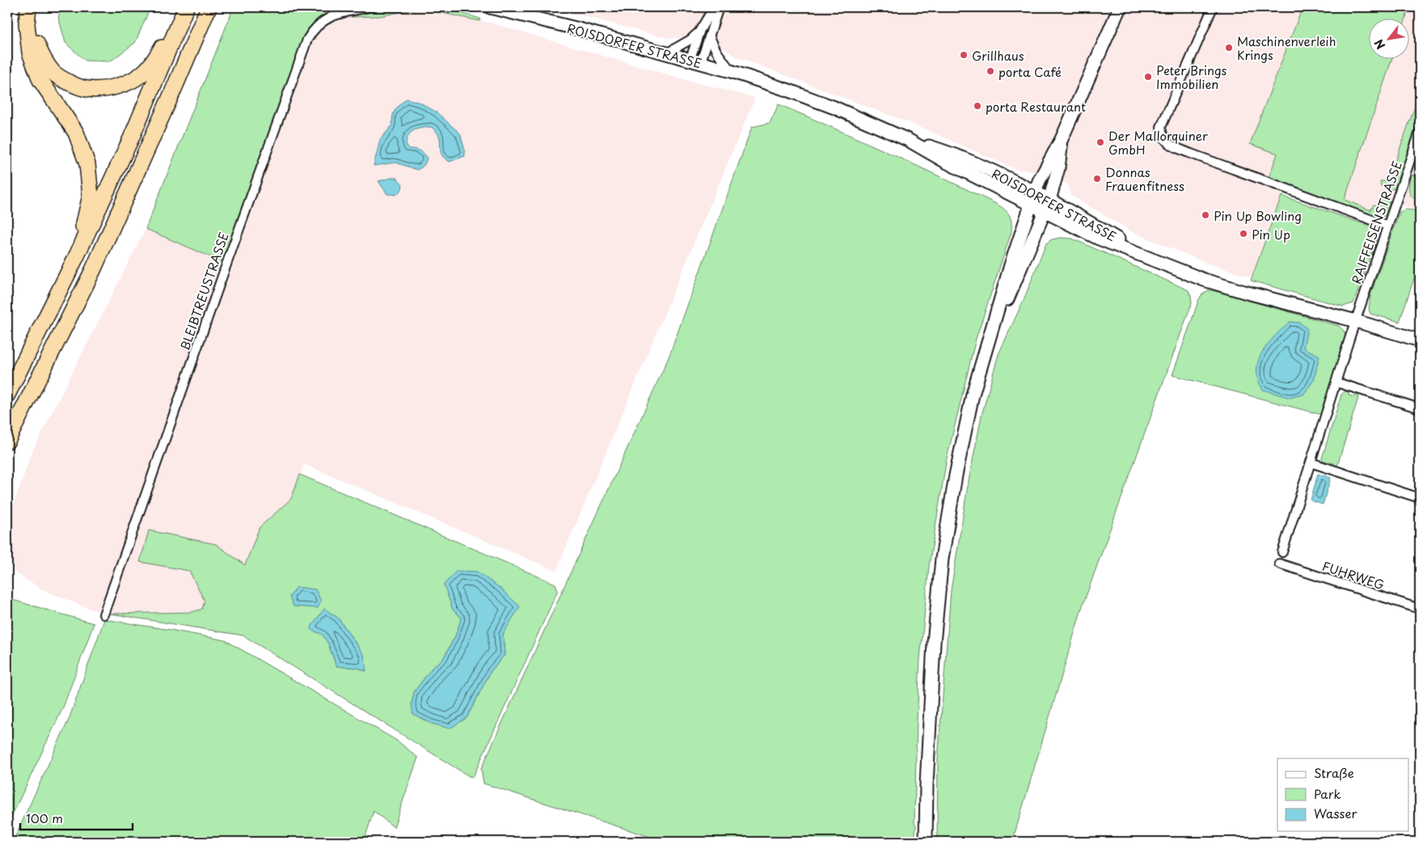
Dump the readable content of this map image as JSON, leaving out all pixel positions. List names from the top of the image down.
{
  "streets": {
    "main road": ["ROISDORFER STRASSE"],
    "street": ["RAIFFEISENSTRASSE", "BLEIBTREUSTRASSE", "FUHRWEG"]
  },
  "crossings": [
    ["ROISDORFER STRASSE", "RAIFFEISENSTRASSE"]
  ],
  "places": [
    "Maschinenverleih Krings",
    "Grillhaus",
    "porta Café",
    "Peter Brings Immobilien",
    "porta Restaurant",
    "Der Mallorquiner GmbH",
    "Donnas Frauenfitness",
    "Pin Up Bowling",
    "Pin Up"
  ],
  "legend": ["Straße", "Park", "Wasser"],
  "scale_bar": "100 m",
  "north": "bottom left"
}
